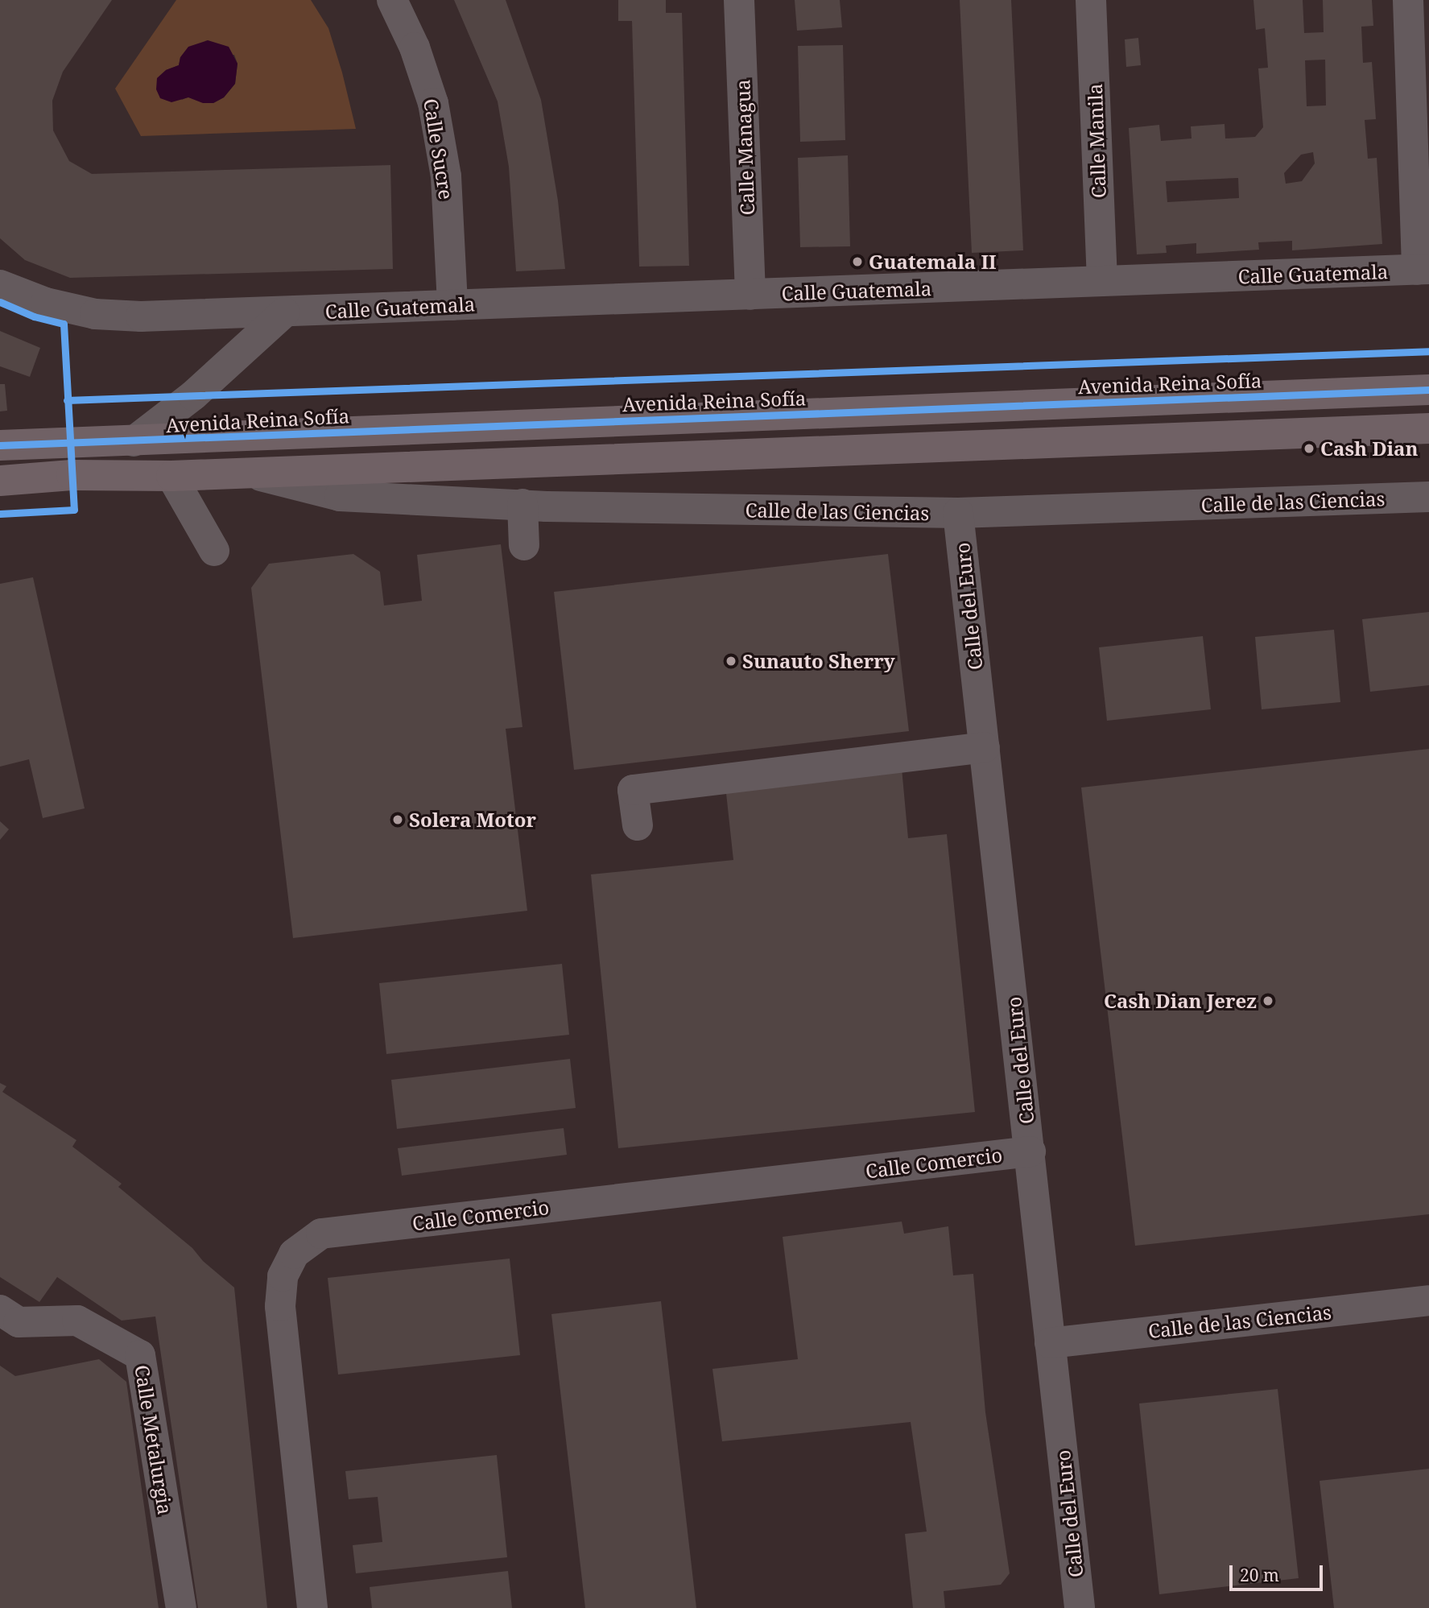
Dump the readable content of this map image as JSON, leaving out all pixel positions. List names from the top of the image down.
{
  "streets": {
    "main road": ["Avenida Reina Sofía"],
    "street": [
      "Calle Manila",
      "Calle Managua",
      "Calle Sucre",
      "Calle Guatemala",
      "Calle de las Ciencias",
      "Calle del Euro",
      "Calle Comercio",
      "Calle Metalurgia"
    ]
  },
  "crossings": [
    ["Calle Manila", "Calle Guatemala"],
    ["Calle Managua", "Calle Guatemala"],
    ["Calle Sucre", "Calle Guatemala"],
    ["Calle de las Ciencias", "Calle del Euro"],
    ["Calle del Euro", "Calle Comercio"]
  ],
  "places": [
    "Guatemala II",
    "Cash Dian",
    "Sunauto Sherry",
    "Solera Motor",
    "Cash Dian Jerez"
  ],
  "scale_bar": "20 m"
}
